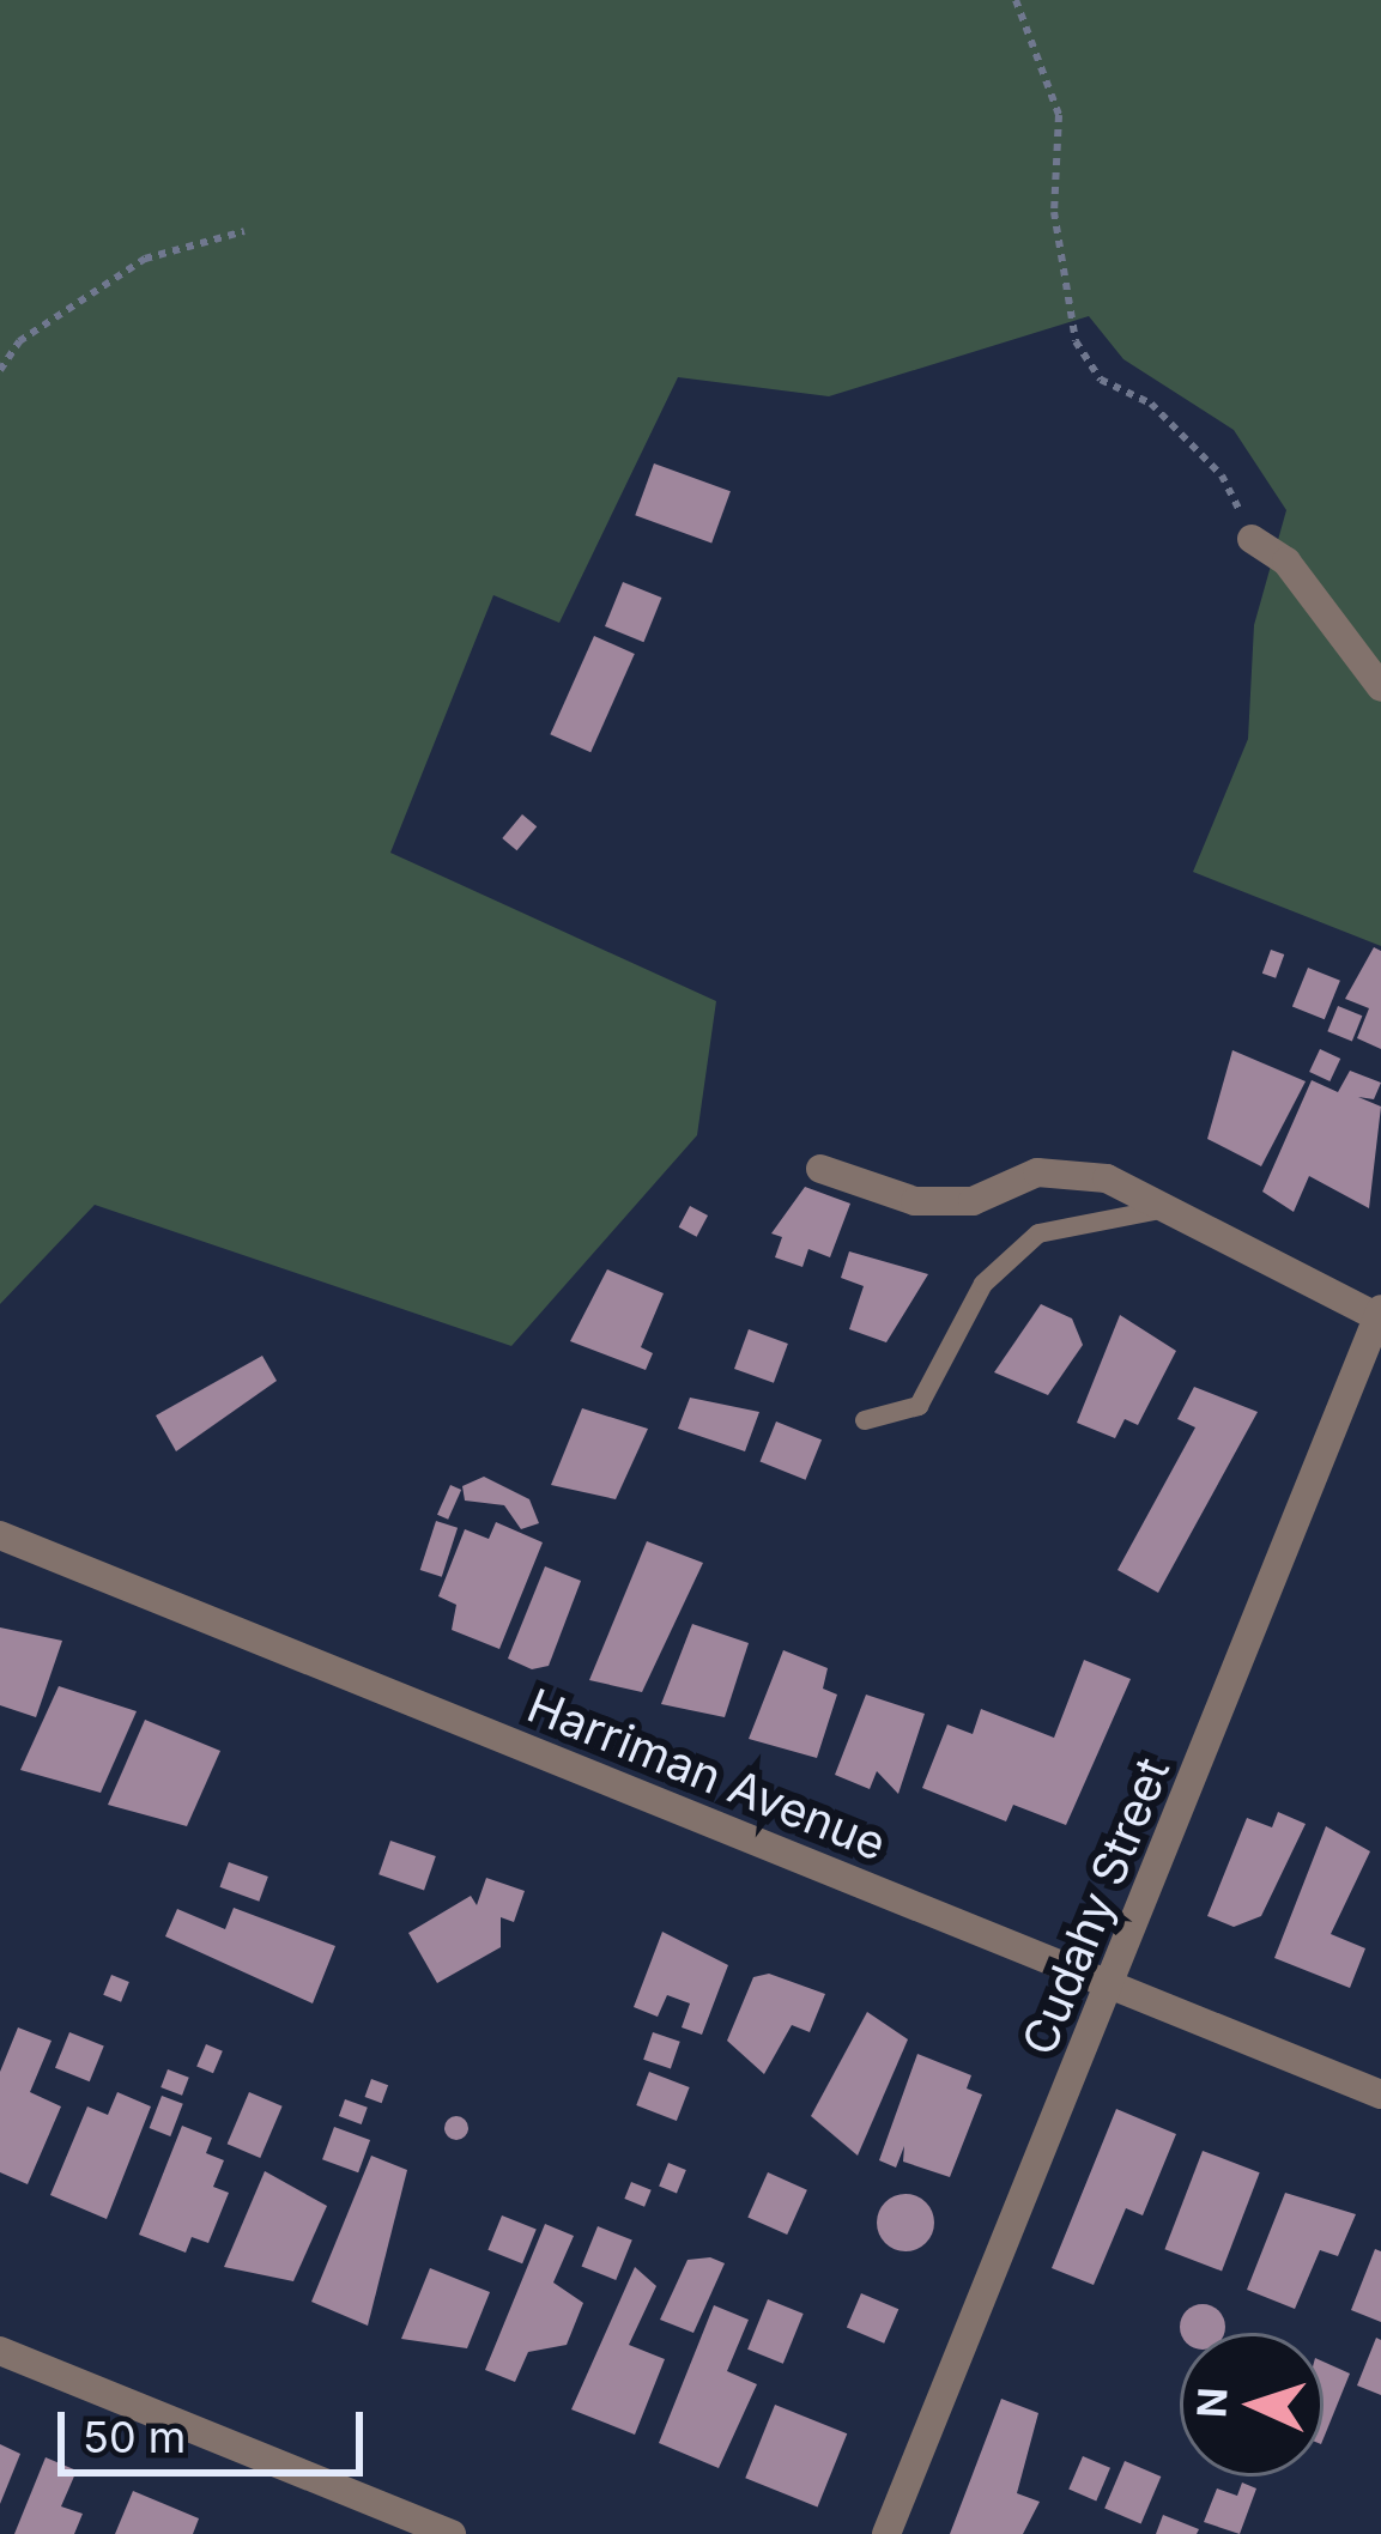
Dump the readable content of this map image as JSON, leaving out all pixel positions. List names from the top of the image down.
{
  "streets": {
    "street": ["Harriman Avenue", "Cudahy Street"]
  },
  "crossings": [
    ["Harriman Avenue", "Cudahy Street"]
  ],
  "scale_bar": "50 m",
  "north": "left"
}
